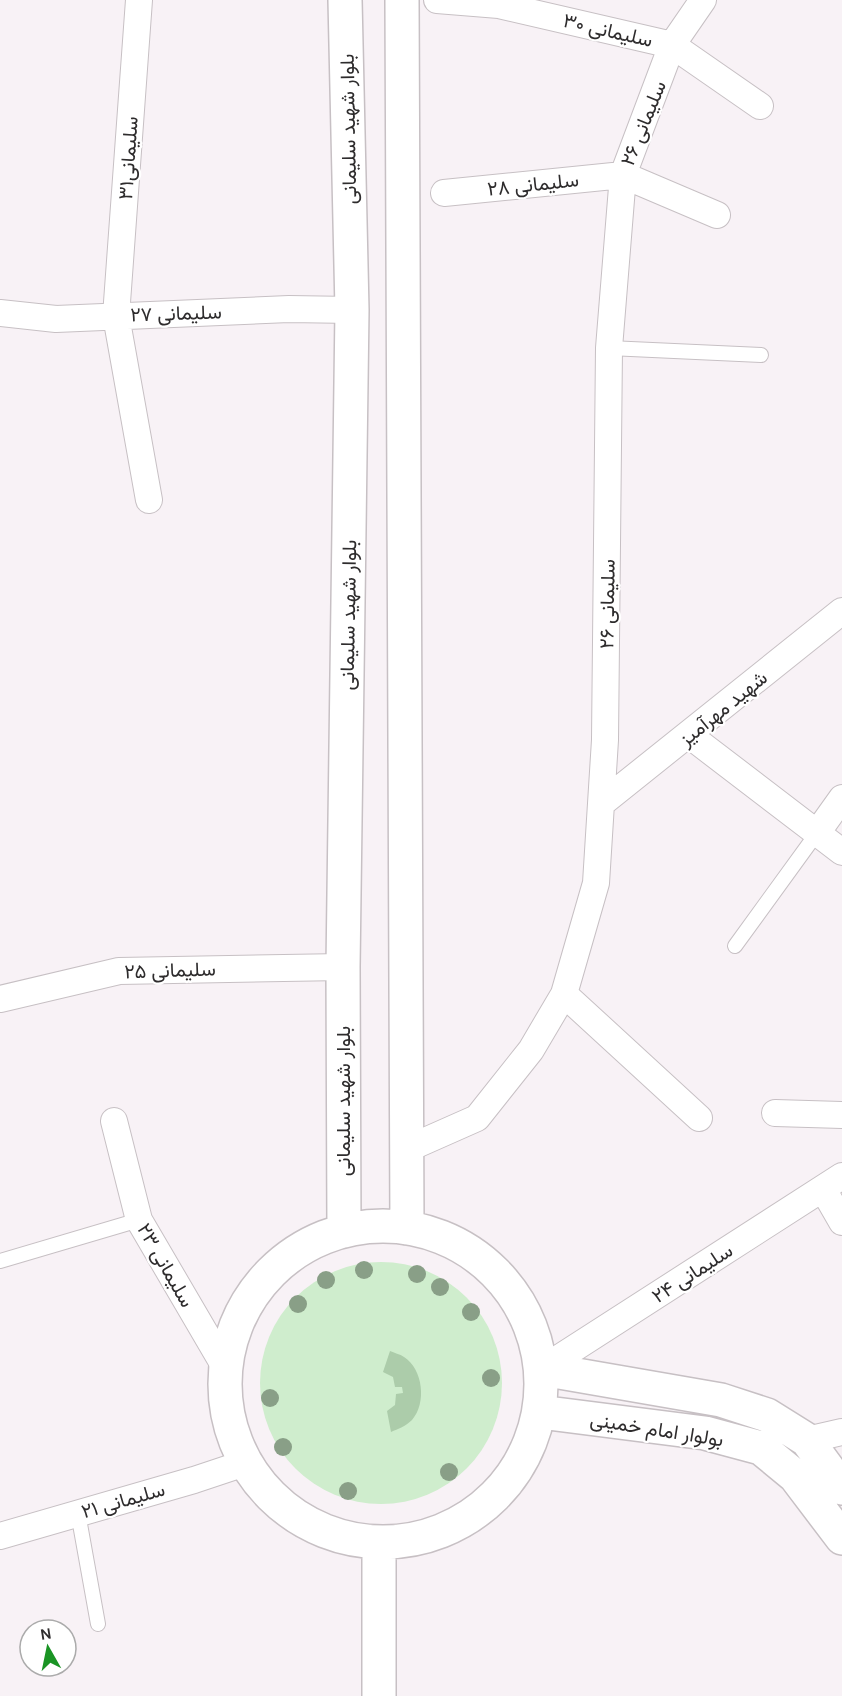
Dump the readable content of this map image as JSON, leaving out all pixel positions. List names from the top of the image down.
{
  "streets": {
    "main road": ["بلوار شهید سلیمانی", "بولوار امام خمینی"],
    "street": [
      "سلیمانی ۳۰",
      "سلیمانی ۲۶",
      "سلیمانی۳۱",
      "سلیمانی ۲۸",
      "سلیمانی ۲۷",
      "شهید مهرآمیز",
      "سلیمانی ۲۵",
      "سلیمانی ۲۳",
      "سلیمانی ۲۴",
      "سلیمانی ۲۱"
    ]
  },
  "crossings": [
    ["سلیمانی ۳۰", "سلیمانی ۲۶"],
    ["سلیمانی ۲۶", "سلیمانی ۲۸"],
    ["سلیمانی ۲۶", "شهید مهرآمیز"],
    ["بلوار شهید سلیمانی", "سلیمانی ۲۷"],
    ["بلوار شهید سلیمانی", "سلیمانی ۲۵"],
    ["سلیمانی۳۱", "سلیمانی ۲۷"],
    ["سلیمانی ۲۴", "بولوار امام خمینی"]
  ],
  "north": "top"
}
